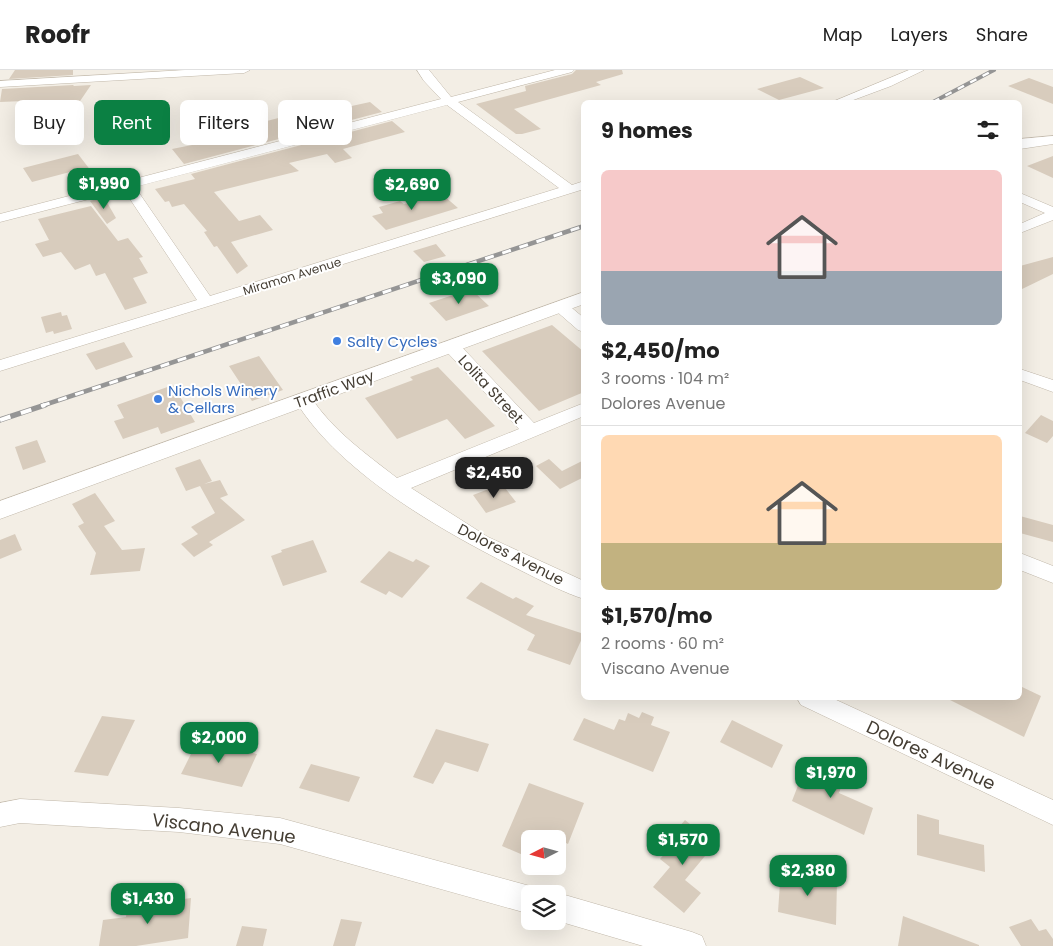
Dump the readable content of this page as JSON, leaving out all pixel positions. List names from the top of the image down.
{
  "streets": {
    "street": [
      "Miramon Avenue",
      "Traffic Way",
      "Lolita Street",
      "Dolores Avenue",
      "Viscano Avenue"
    ]
  },
  "crossings": [
    ["Traffic Way", "Lolita Street"],
    ["Traffic Way", "Dolores Avenue"]
  ],
  "places": ["Salty Cycles", "Nichols Winery & Cellars"],
  "north": "left",
  "page": {
    "header": "Roofr",
    "nav": ["Map", "Layers", "Share"],
    "chip": [
      "Buy",
      "Rent",
      "Filters",
      "New"
    ],
    "heading": "9 homes",
    "list": [
      {
        "name": "$2,450/mo",
        "note": "3 rooms · 104 m² · Dolores Avenue"
      },
      {
        "name": "$1,570/mo",
        "note": "2 rooms · 60 m² · Viscano Avenue"
      }
    ],
    "price": [
      "$1,990",
      "$2,690",
      "$3,090",
      "$2,450",
      "$2,000",
      "$1,970",
      "$1,570",
      "$2,380",
      "$1,430"
    ]
  }
}
